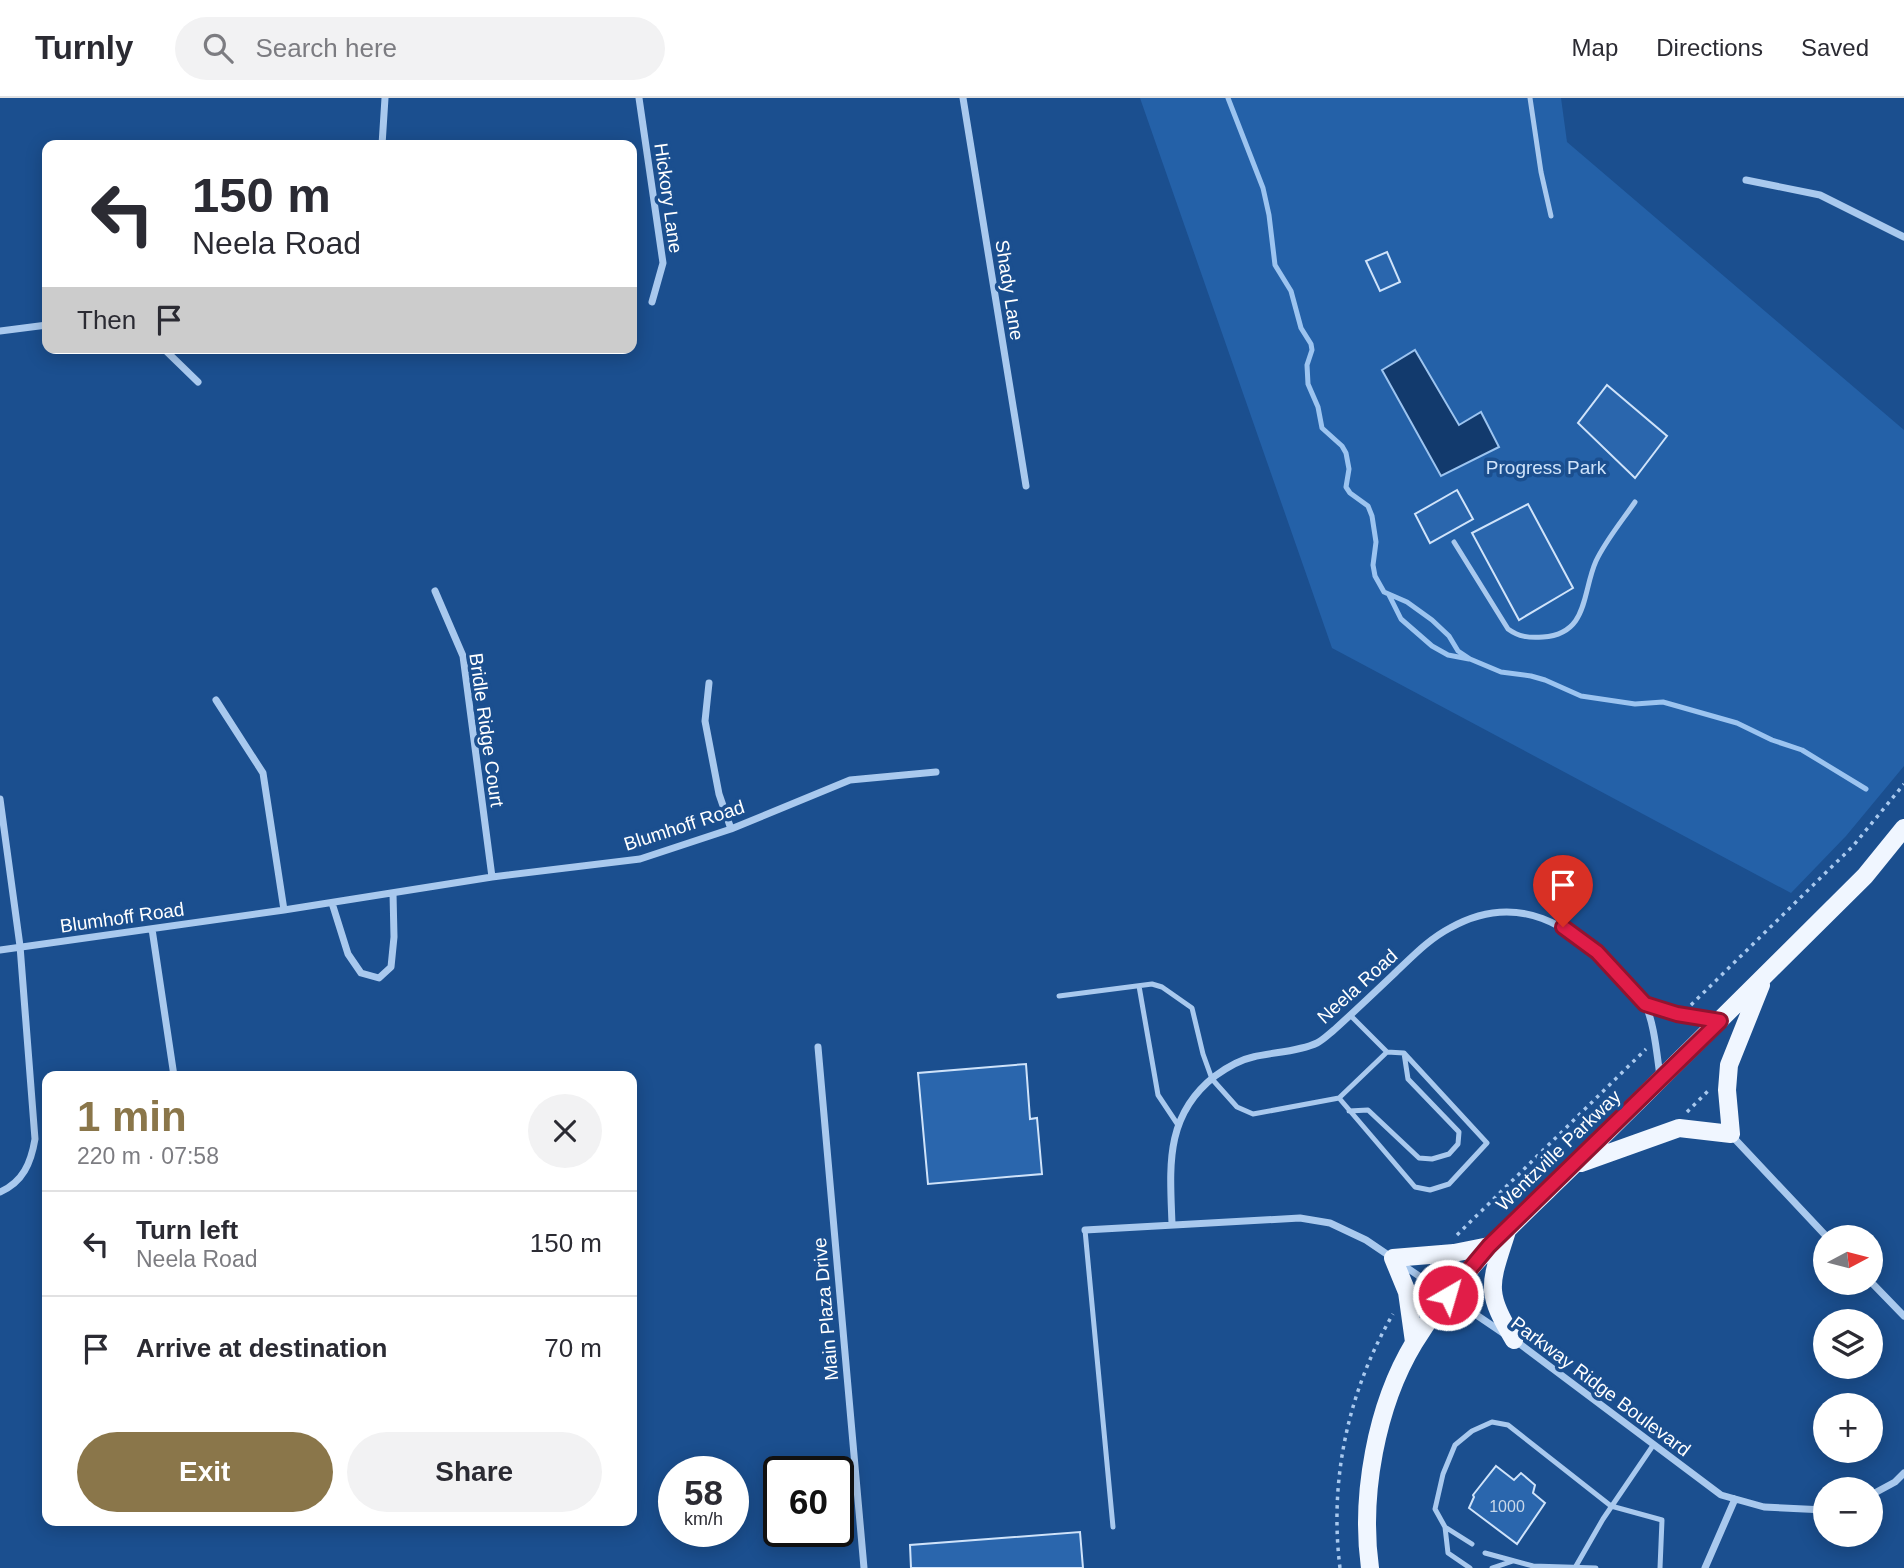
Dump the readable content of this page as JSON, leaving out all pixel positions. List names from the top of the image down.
{
  "streets": {
    "main road": ["Wentzville Parkway"],
    "street": [
      "Hickory Lane",
      "Shady Lane",
      "Bridle Ridge Court",
      "Blumhoff Road",
      "Neela Road",
      "Main Plaza Drive",
      "Parkway Ridge Boulevard"
    ]
  },
  "crossings": [
    ["Bridle Ridge Court", "Blumhoff Road"],
    ["Neela Road", "Wentzville Parkway"],
    ["Neela Road", "Parkway Ridge Boulevard"],
    ["Wentzville Parkway", "Parkway Ridge Boulevard"]
  ],
  "parks": ["Progress Park"],
  "house_numbers": ["1000"],
  "north": "right",
  "page": {
    "header": "Turnly",
    "search": "Search here",
    "nav": ["Map", "Directions", "Saved"],
    "turn": ["150 m", "Neela Road"],
    "then": "Then",
    "heading": ["1 min", "220 m · 07:58"],
    "list": [
      {
        "name": "Turn left",
        "note": "Neela Road",
        "value": "150 m"
      },
      {
        "name": "Arrive at destination",
        "value": "70 m"
      }
    ],
    "map_buttons": ["+", "−"],
    "buttons": ["Exit", "Share"],
    "speed": "58 km/h",
    "limit": "60"
  }
}
